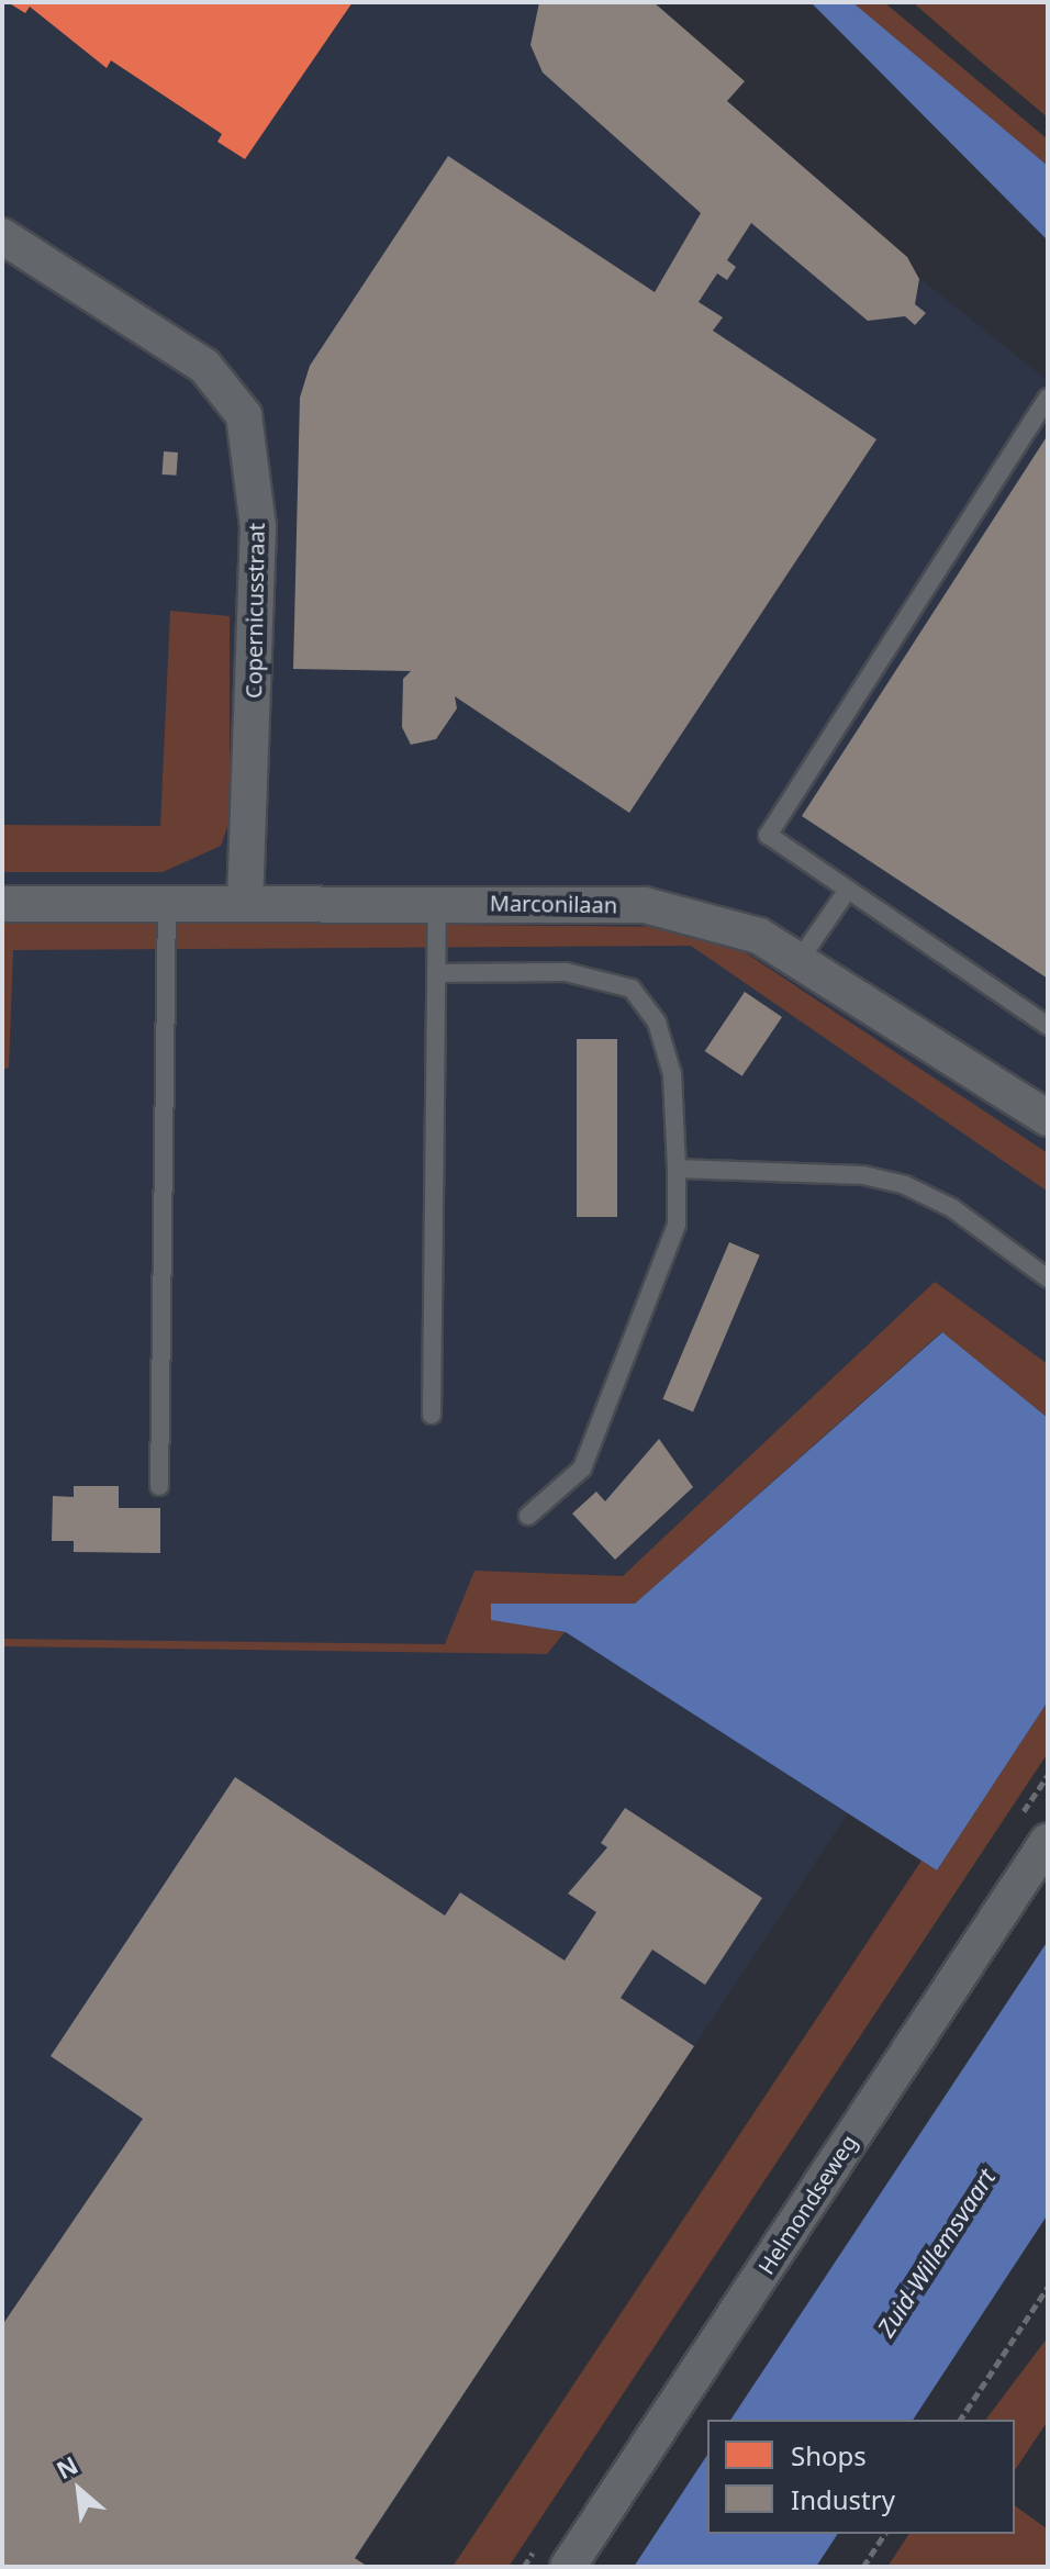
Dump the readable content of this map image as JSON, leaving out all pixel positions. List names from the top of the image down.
{
  "streets": {
    "street": ["Copernicusstraat", "Marconilaan", "Helmondseweg"]
  },
  "crossings": [
    ["Copernicusstraat", "Marconilaan"]
  ],
  "water": ["Zuid-Willemsvaart"],
  "legend": ["Shops", "Industry"],
  "north": "top left"
}
